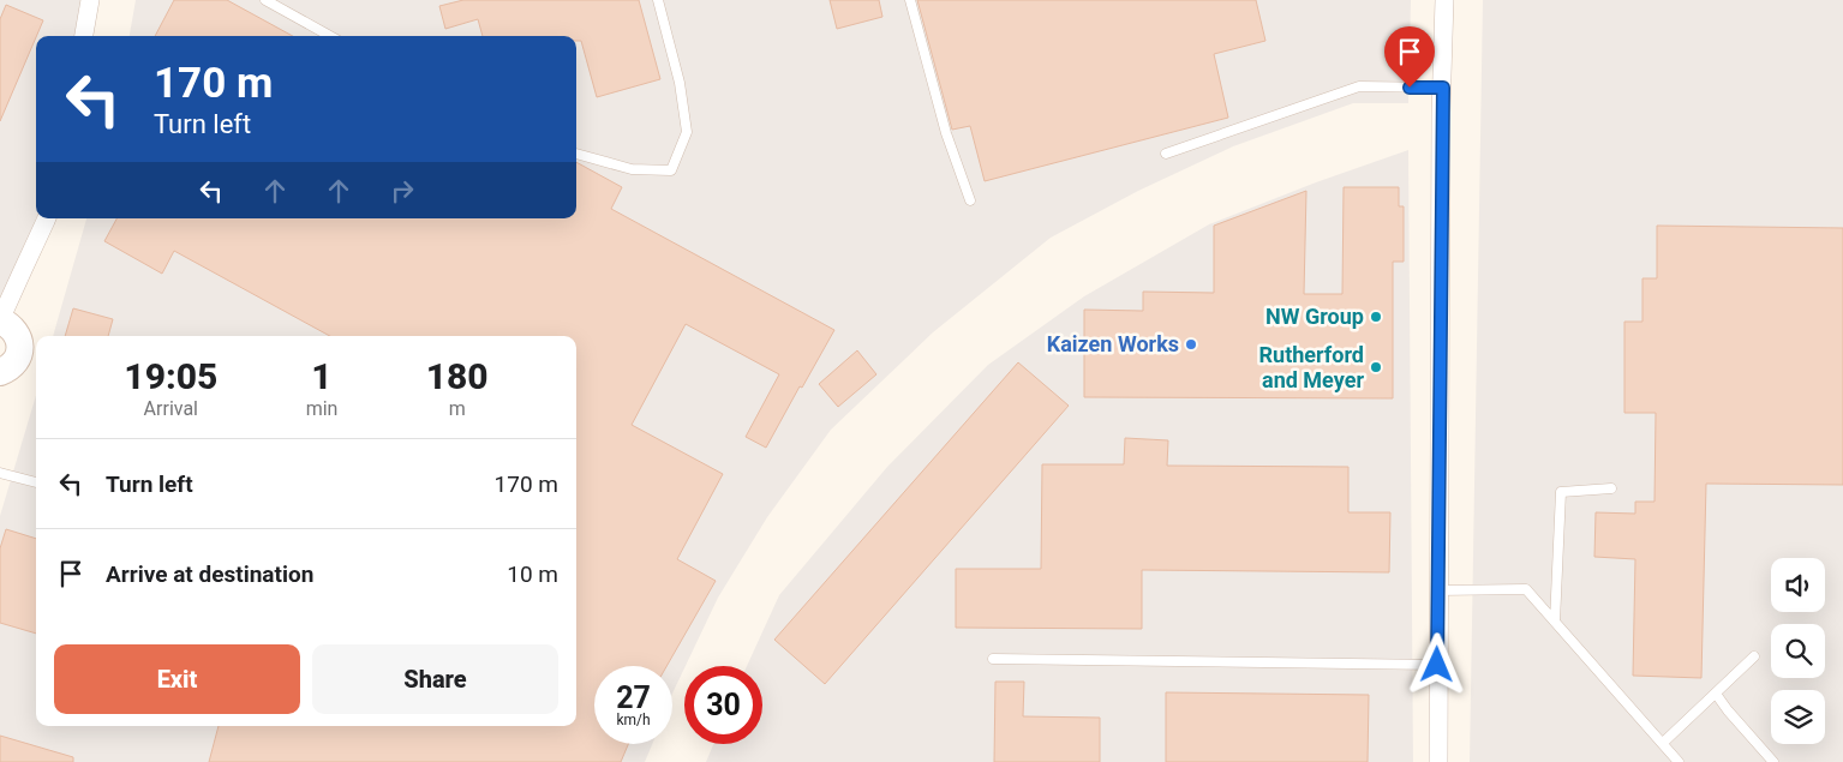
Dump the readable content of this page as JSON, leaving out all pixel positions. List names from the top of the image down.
{
  "places": ["NW Group", "Kaizen Works", "Rutherford and Meyer"],
  "page": {
    "turn": ["170 m", "Turn left"],
    "eta": [
      "19:05",
      "Arrival",
      "1",
      "min",
      "180",
      "m"
    ],
    "list": [
      {
        "name": "Turn left",
        "value": "170 m"
      },
      {
        "name": "Arrive at destination",
        "value": "10 m"
      }
    ],
    "buttons": ["Exit", "Share"],
    "speed": "27 km/h",
    "limit": "30"
  }
}
